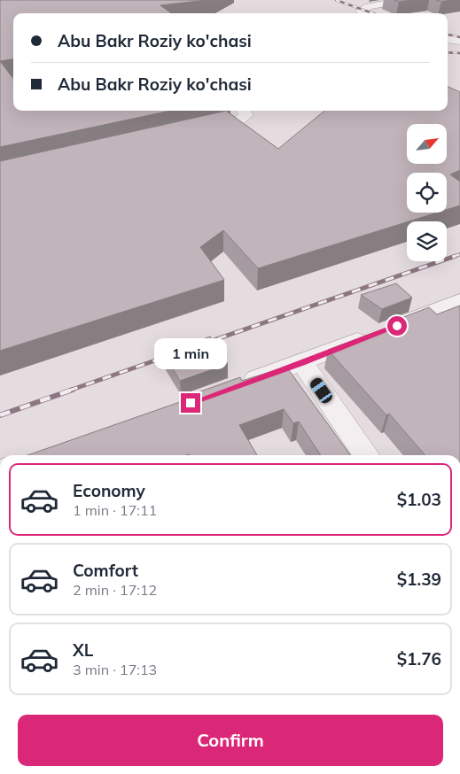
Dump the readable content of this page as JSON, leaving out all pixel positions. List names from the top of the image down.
{
  "north": "top right",
  "page": {
    "banner": ["Abu Bakr Roziy ko'chasi", "Abu Bakr Roziy ko'chasi"],
    "bubble": "1 min",
    "list": [
      {
        "name": "Economy",
        "note": "1 min · 17:11",
        "value": "$1.03"
      },
      {
        "name": "Comfort",
        "note": "2 min · 17:12",
        "value": "$1.39"
      },
      {
        "name": "XL",
        "note": "3 min · 17:13",
        "value": "$1.76"
      }
    ],
    "buttons": "Confirm"
  }
}
